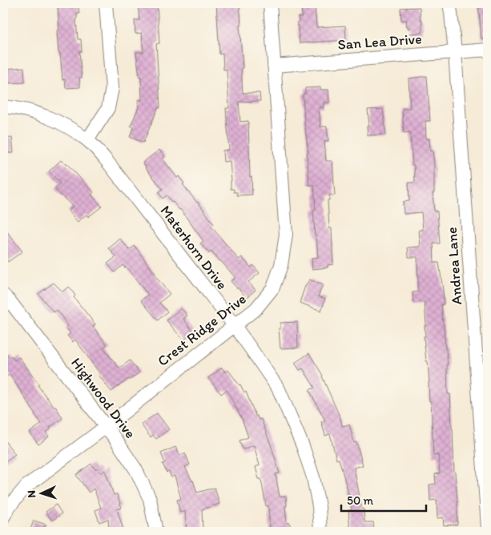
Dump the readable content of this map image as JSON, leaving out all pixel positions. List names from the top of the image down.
{
  "streets": {
    "street": [
      "San Lea Drive",
      "Materhorn Drive",
      "Andrea Lane",
      "Crest Ridge Drive",
      "Highwood Drive"
    ]
  },
  "crossings": [
    ["San Lea Drive", "Andrea Lane"],
    ["San Lea Drive", "Crest Ridge Drive"],
    ["Materhorn Drive", "Crest Ridge Drive"],
    ["Crest Ridge Drive", "Highwood Drive"]
  ],
  "scale_bar": "50 m",
  "north": "left"
}
